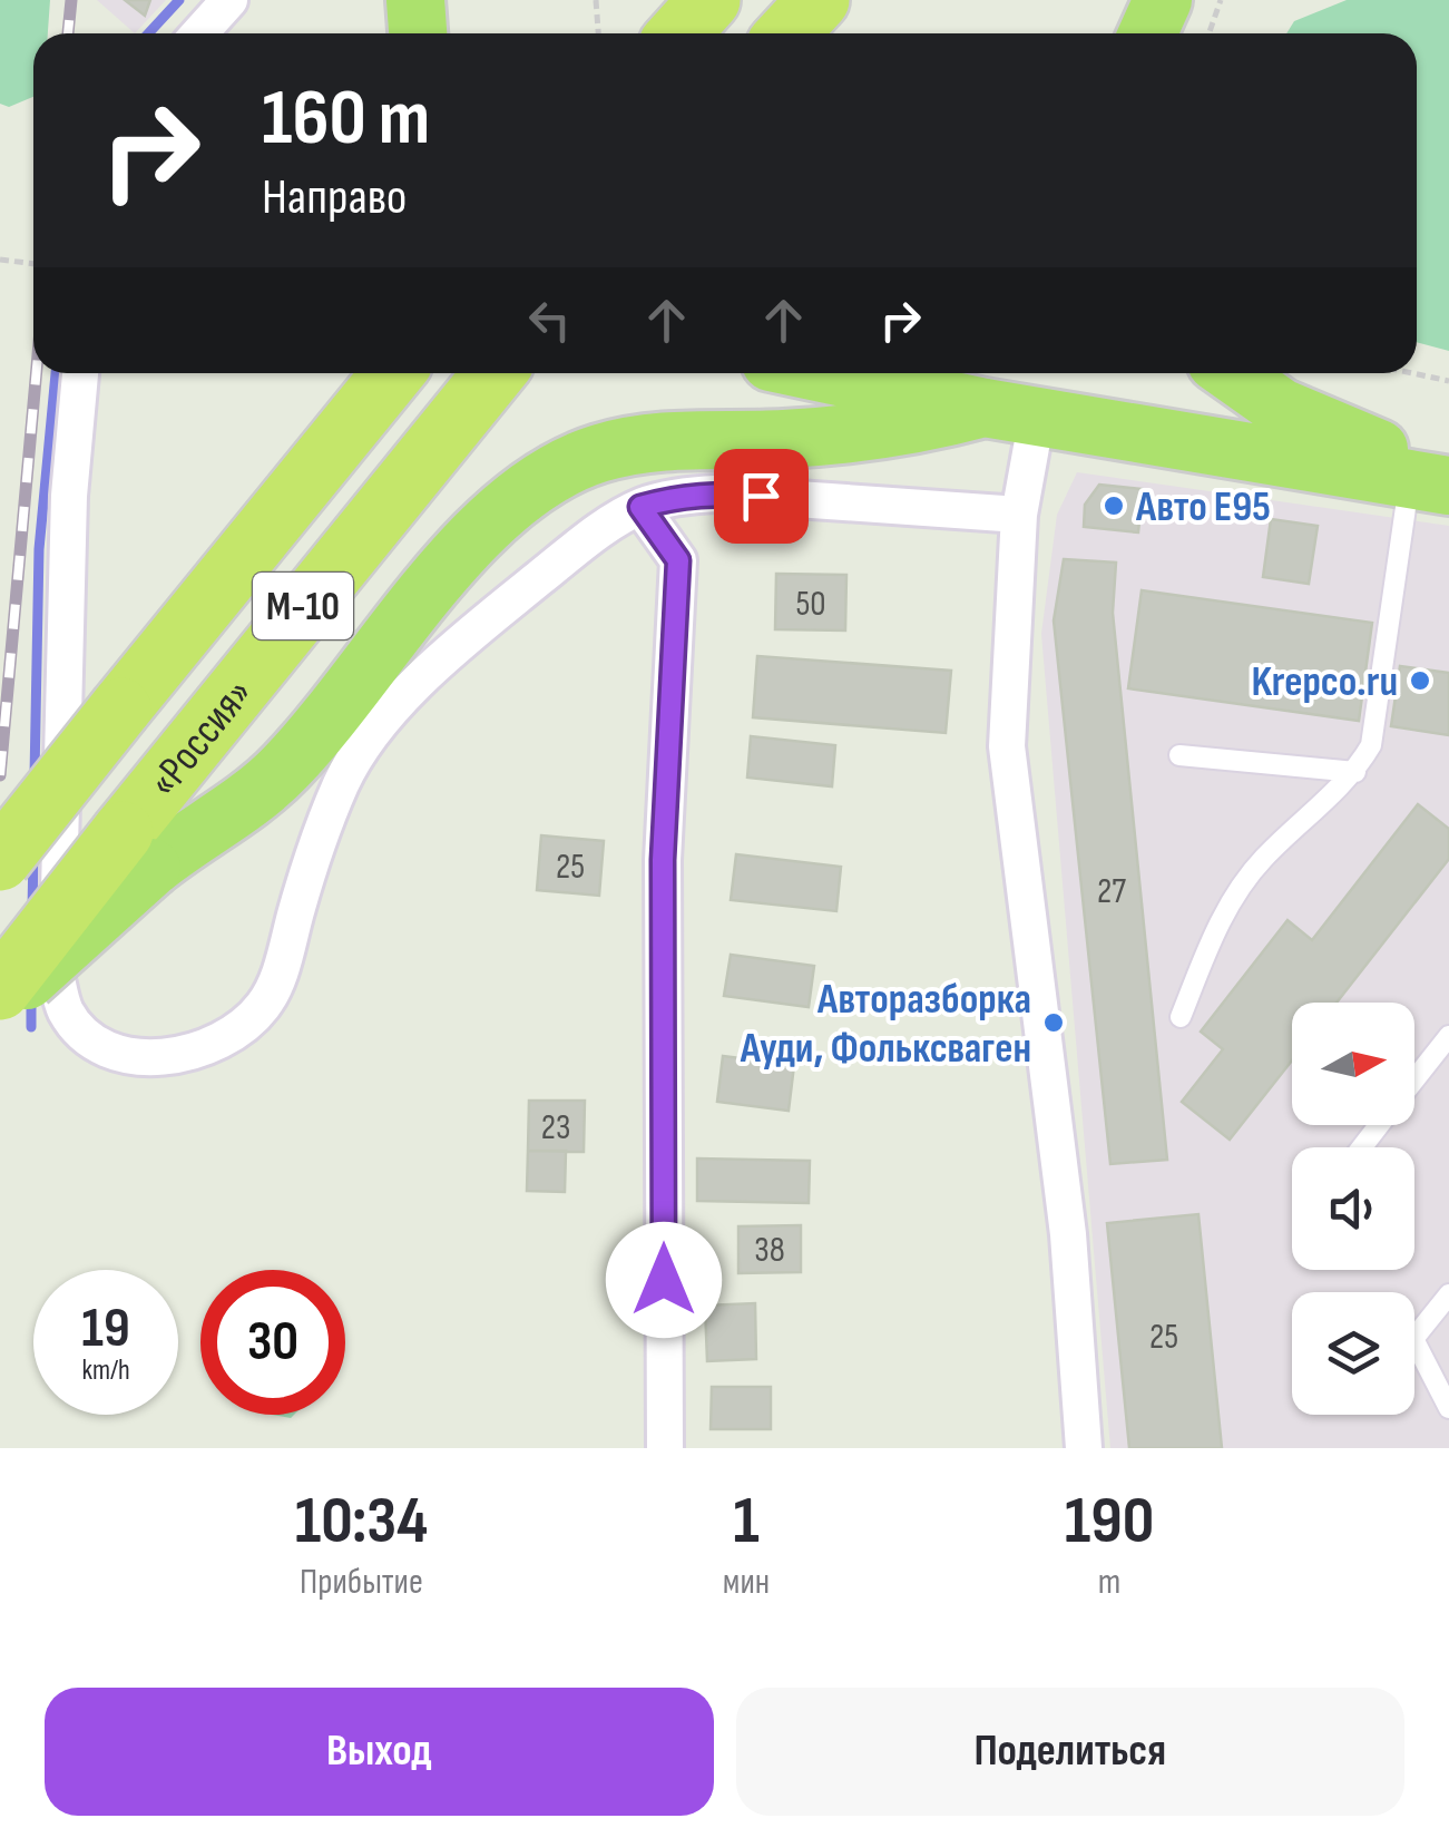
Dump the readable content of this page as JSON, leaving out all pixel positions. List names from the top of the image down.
{
  "streets": {
    "highway": ["М-10", "«Россия»"]
  },
  "places": ["Авто E95", "Krepco.ru", "Авторазборка Ауди, Фольксваген"],
  "house_numbers": [
    "50",
    "25",
    "27",
    "23",
    "38",
    "25"
  ],
  "north": "right",
  "page": {
    "turn": ["160 m", "Направо"],
    "speed": "19 km/h",
    "limit": "30",
    "eta": [
      "10:34",
      "Прибытие",
      "1",
      "мин",
      "190",
      "m"
    ],
    "buttons": ["Выход", "Поделиться"]
  }
}
